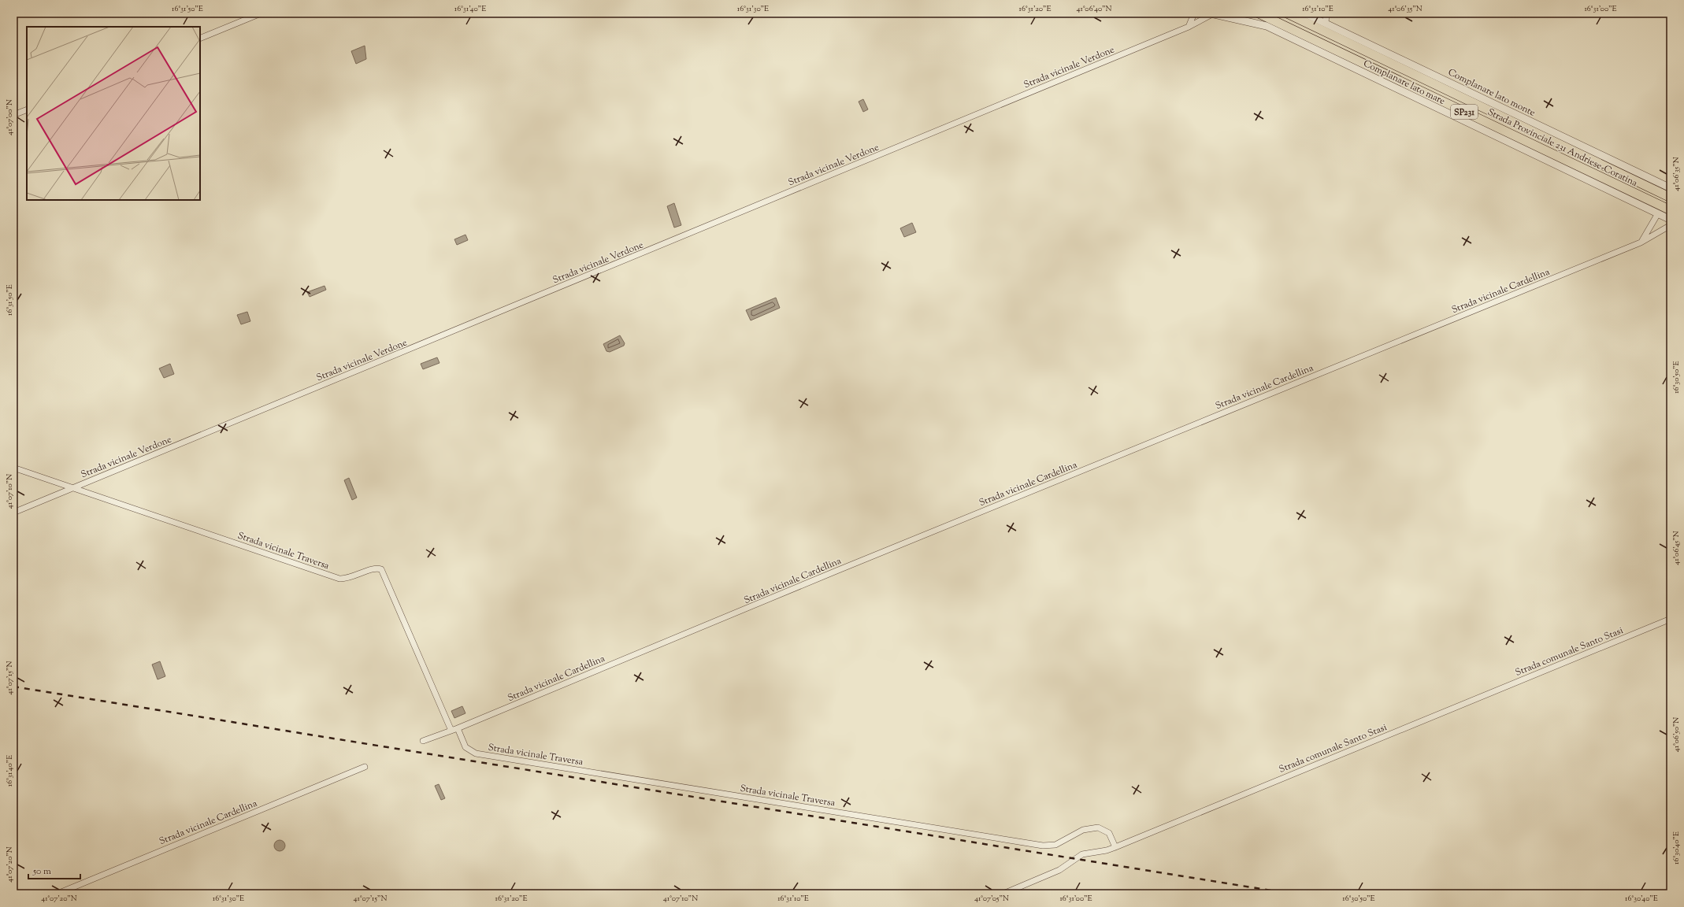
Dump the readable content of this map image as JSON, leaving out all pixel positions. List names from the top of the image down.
{
  "streets": {
    "highway": ["SP231", "Strada Provinciale 231 Andriese-Coratina"],
    "street": [
      "Strada vicinale Verdone",
      "Complanare lato mare",
      "Complanare lato monte",
      "Strada vicinale Cardellina",
      "Strada vicinale Traversa",
      "Strada comunale Santo Stasi"
    ]
  },
  "crossings": [
    ["Strada vicinale Verdone", "Complanare lato mare"],
    ["Strada vicinale Verdone", "Strada vicinale Traversa"],
    ["Strada vicinale Cardellina", "Strada vicinale Traversa"],
    ["Strada vicinale Traversa", "Strada comunale Santo Stasi"]
  ],
  "scale_bar": "50 m",
  "coordinates": [
    "16°31'50\"E",
    "16°31'40\"E",
    "16°31'30\"E",
    "16°31'20\"E",
    "41°06'40\"N",
    "16°31'10\"E",
    "41°06'35\"N",
    "16°31'00\"E",
    "41°07'00\"N",
    "16°30'50\"E",
    "41°07'10\"N",
    "41°06'45\"N",
    "41°07'15\"N",
    "41°06'50\"N",
    "16°30'40\"E",
    "41°07'20\"N",
    "41°07'05\"N"
  ]
}
